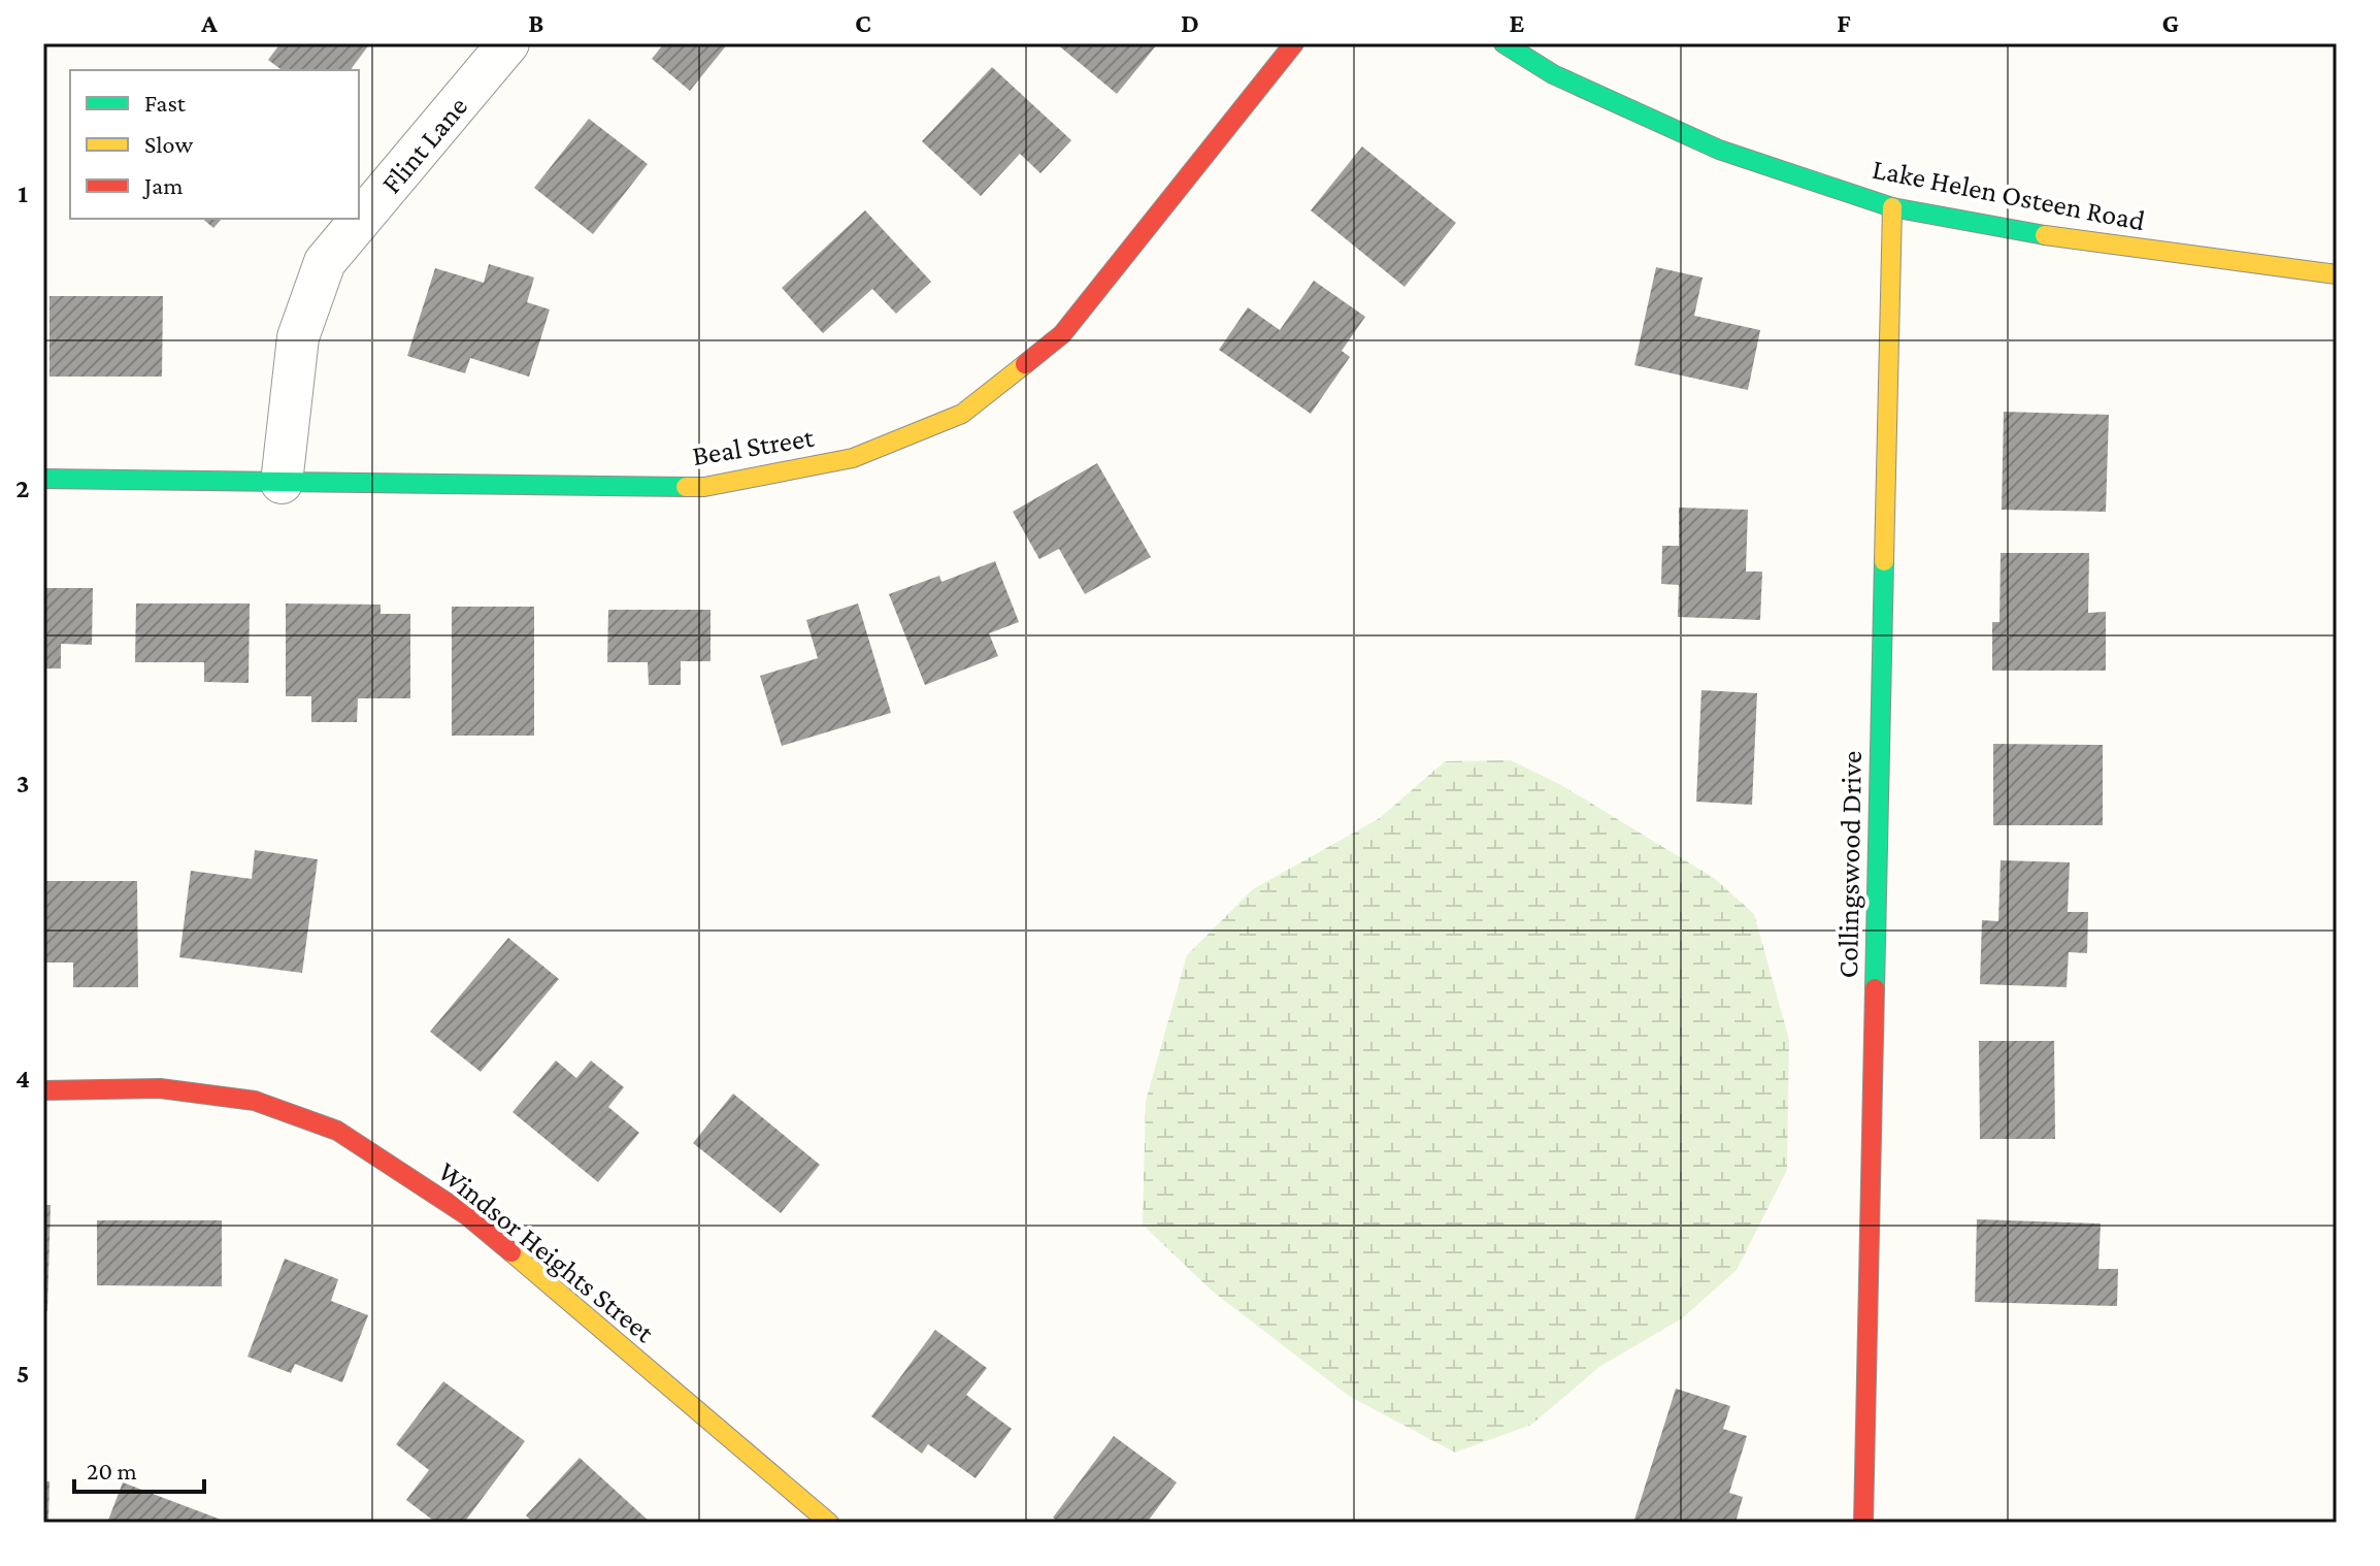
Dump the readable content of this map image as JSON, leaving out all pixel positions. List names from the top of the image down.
{
  "streets": {
    "street": [
      "Flint Lane",
      "Lake Helen Osteen Road",
      "Beal Street",
      "Collingswood Drive",
      "Windsor Heights Street"
    ]
  },
  "crossings": [
    ["Flint Lane", "Beal Street"],
    ["Lake Helen Osteen Road", "Collingswood Drive"]
  ],
  "legend": ["Fast", "Slow", "Jam"],
  "scale_bar": "20 m",
  "grid": {
    "columns": [
      "A",
      "B",
      "C",
      "D",
      "E",
      "F",
      "G"
    ],
    "rows": [
      "1",
      "2",
      "3",
      "4",
      "5"
    ]
  }
}
